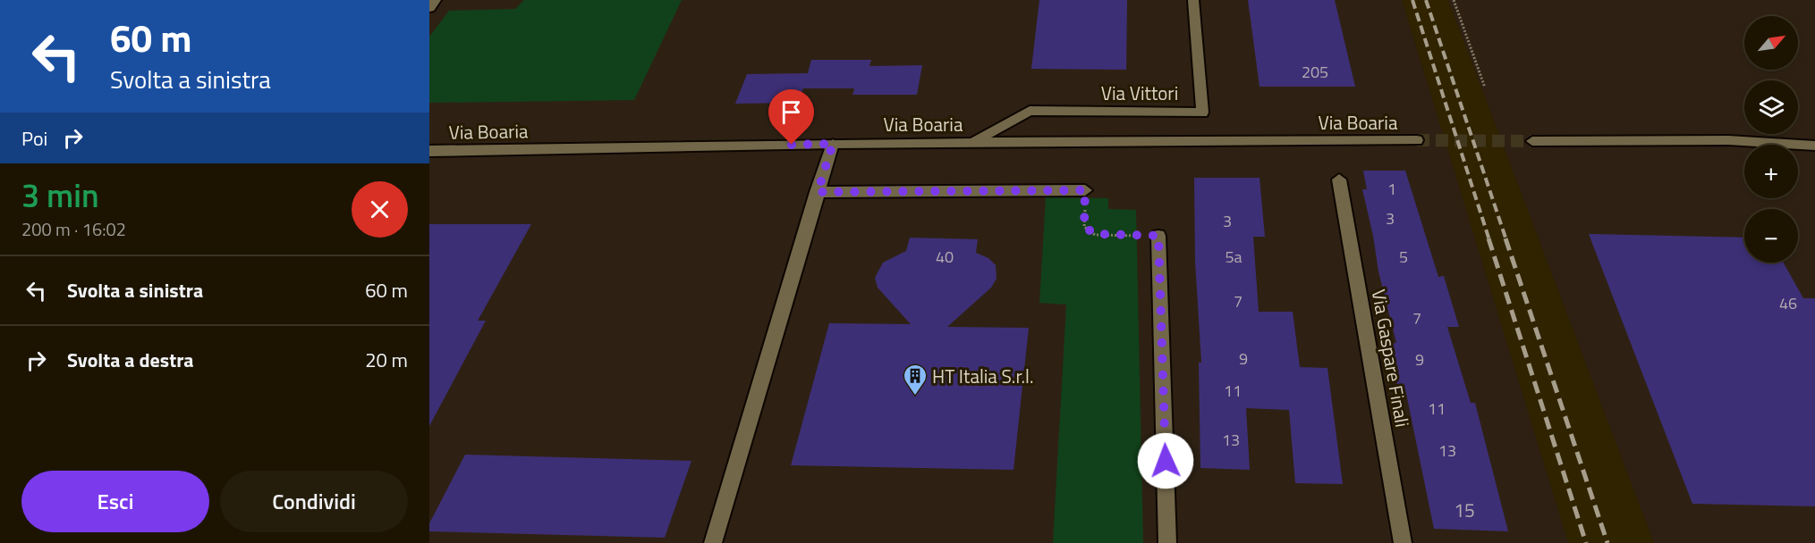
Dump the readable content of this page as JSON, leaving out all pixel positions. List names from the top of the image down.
{
  "streets": {
    "street": ["Via Vittori", "Via Boaria", "Via Gaspare Finali"]
  },
  "crossings": [
    ["Via Vittori", "Via Boaria"]
  ],
  "places": {
    "building": ["HT Italia S.r.l."]
  },
  "house_numbers": [
    "205",
    "1",
    "3",
    "3",
    "40",
    "5a",
    "5",
    "7",
    "46",
    "7",
    "9",
    "9",
    "11",
    "11",
    "13",
    "13",
    "15"
  ],
  "north": "top right",
  "page": {
    "turn": ["60 m", "Svolta a sinistra"],
    "map_buttons": ["+", "−"],
    "then": "Poi",
    "heading": ["3 min", "200 m · 16:02"],
    "list": [
      {
        "name": "Svolta a sinistra",
        "value": "60 m"
      },
      {
        "name": "Svolta a destra",
        "value": "20 m"
      }
    ],
    "buttons": ["Esci", "Condividi"]
  }
}
